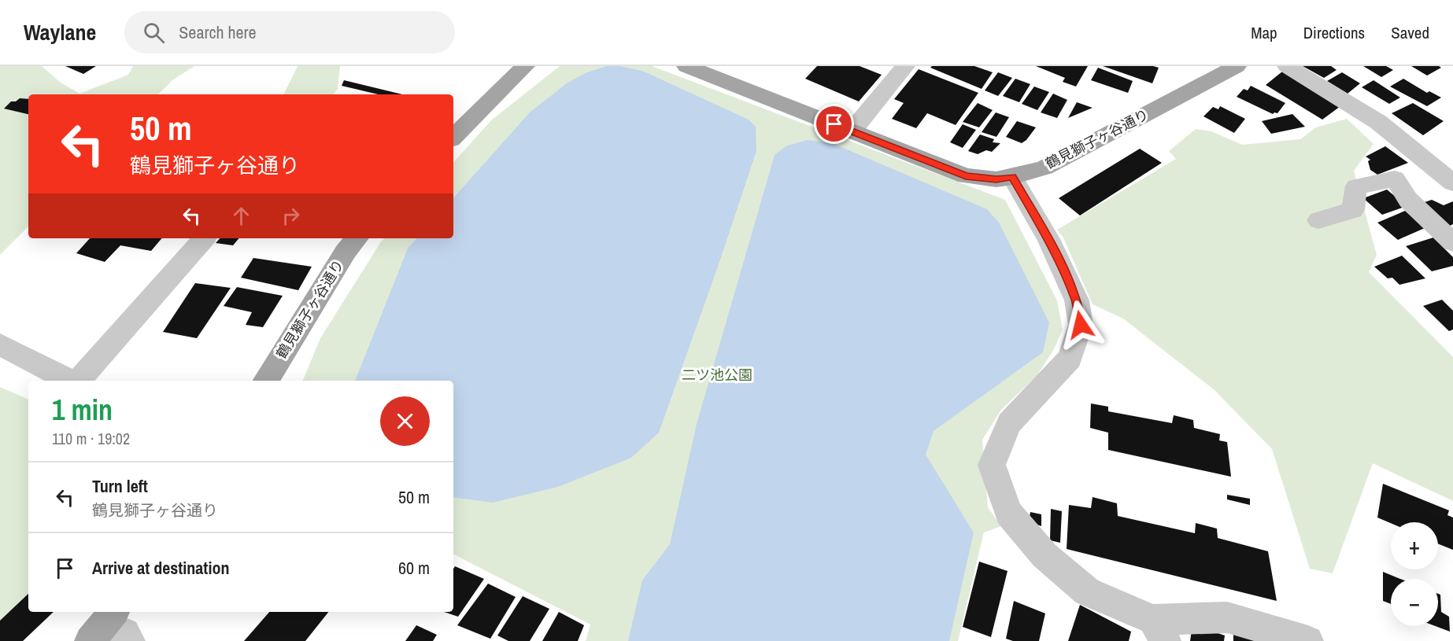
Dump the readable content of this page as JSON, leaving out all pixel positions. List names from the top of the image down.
{
  "streets": {
    "main road": ["鶴見獅子ヶ谷通り"]
  },
  "parks": ["二ツ池公園"],
  "page": {
    "header": "Waylane",
    "search": "Search here",
    "nav": ["Map", "Directions", "Saved"],
    "turn": ["50 m", "鶴見獅子ヶ谷通り"],
    "heading": ["1 min", "110 m · 19:02"],
    "list": [
      {
        "name": "Turn left",
        "note": "鶴見獅子ヶ谷通り",
        "value": "50 m"
      },
      {
        "name": "Arrive at destination",
        "value": "60 m"
      }
    ],
    "map_buttons": ["+", "−"]
  }
}
